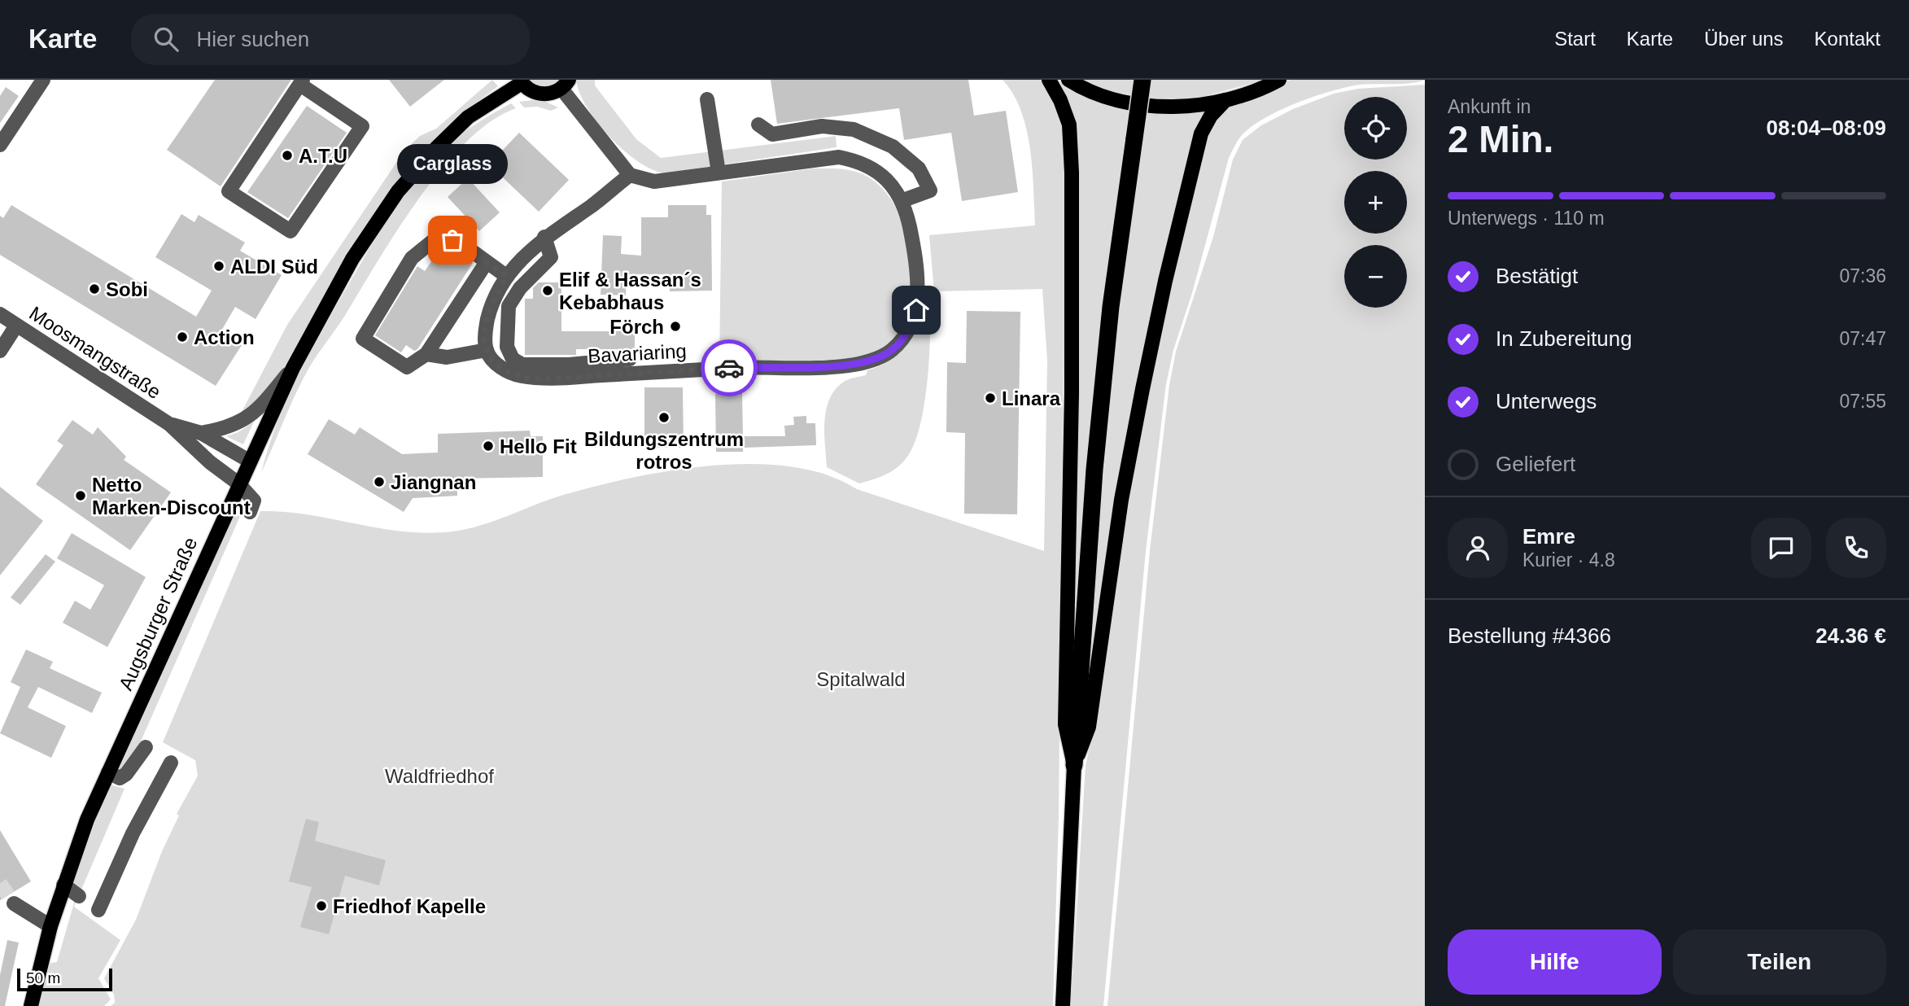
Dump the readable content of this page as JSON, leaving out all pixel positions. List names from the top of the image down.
{
  "streets": {
    "main road": ["Augsburger Straße"],
    "street": ["Moosmangstraße", "Bavariaring"]
  },
  "crossings": [
    ["Moosmangstraße", "Augsburger Straße"]
  ],
  "parks": ["Spitalwald", "Waldfriedhof"],
  "places": [
    "A.T.U",
    "Carglass",
    "ALDI Süd",
    "Sobi",
    "Elif & Hassan´s Kebabhaus",
    "Förch",
    "Action",
    "Linara",
    "Bildungszentrum rotros",
    "Hello Fit",
    "Jiangnan",
    "Netto Marken-Discount",
    "Friedhof Kapelle"
  ],
  "scale_bar": "50 m",
  "page": {
    "header": "Karte",
    "search": "Hier suchen",
    "nav": [
      "Start",
      "Karte",
      "Über uns",
      "Kontakt"
    ],
    "heading": ["2 Min.", "Ankunft in", "08:04–08:09"],
    "panel": [
      "Emre",
      "Kurier · 4.8",
      "Bestellung #4366",
      "24.36 €"
    ],
    "map_buttons": ["+", "−"],
    "bubble": "Carglass",
    "bar": "Unterwegs · 110 m",
    "list": [
      ["Bestätigt", "07:36"],
      ["In Zubereitung", "07:47"],
      ["Unterwegs", "07:55"],
      "Geliefert"
    ],
    "buttons": ["Hilfe", "Teilen"],
    "scale": "50 m"
  }
}
